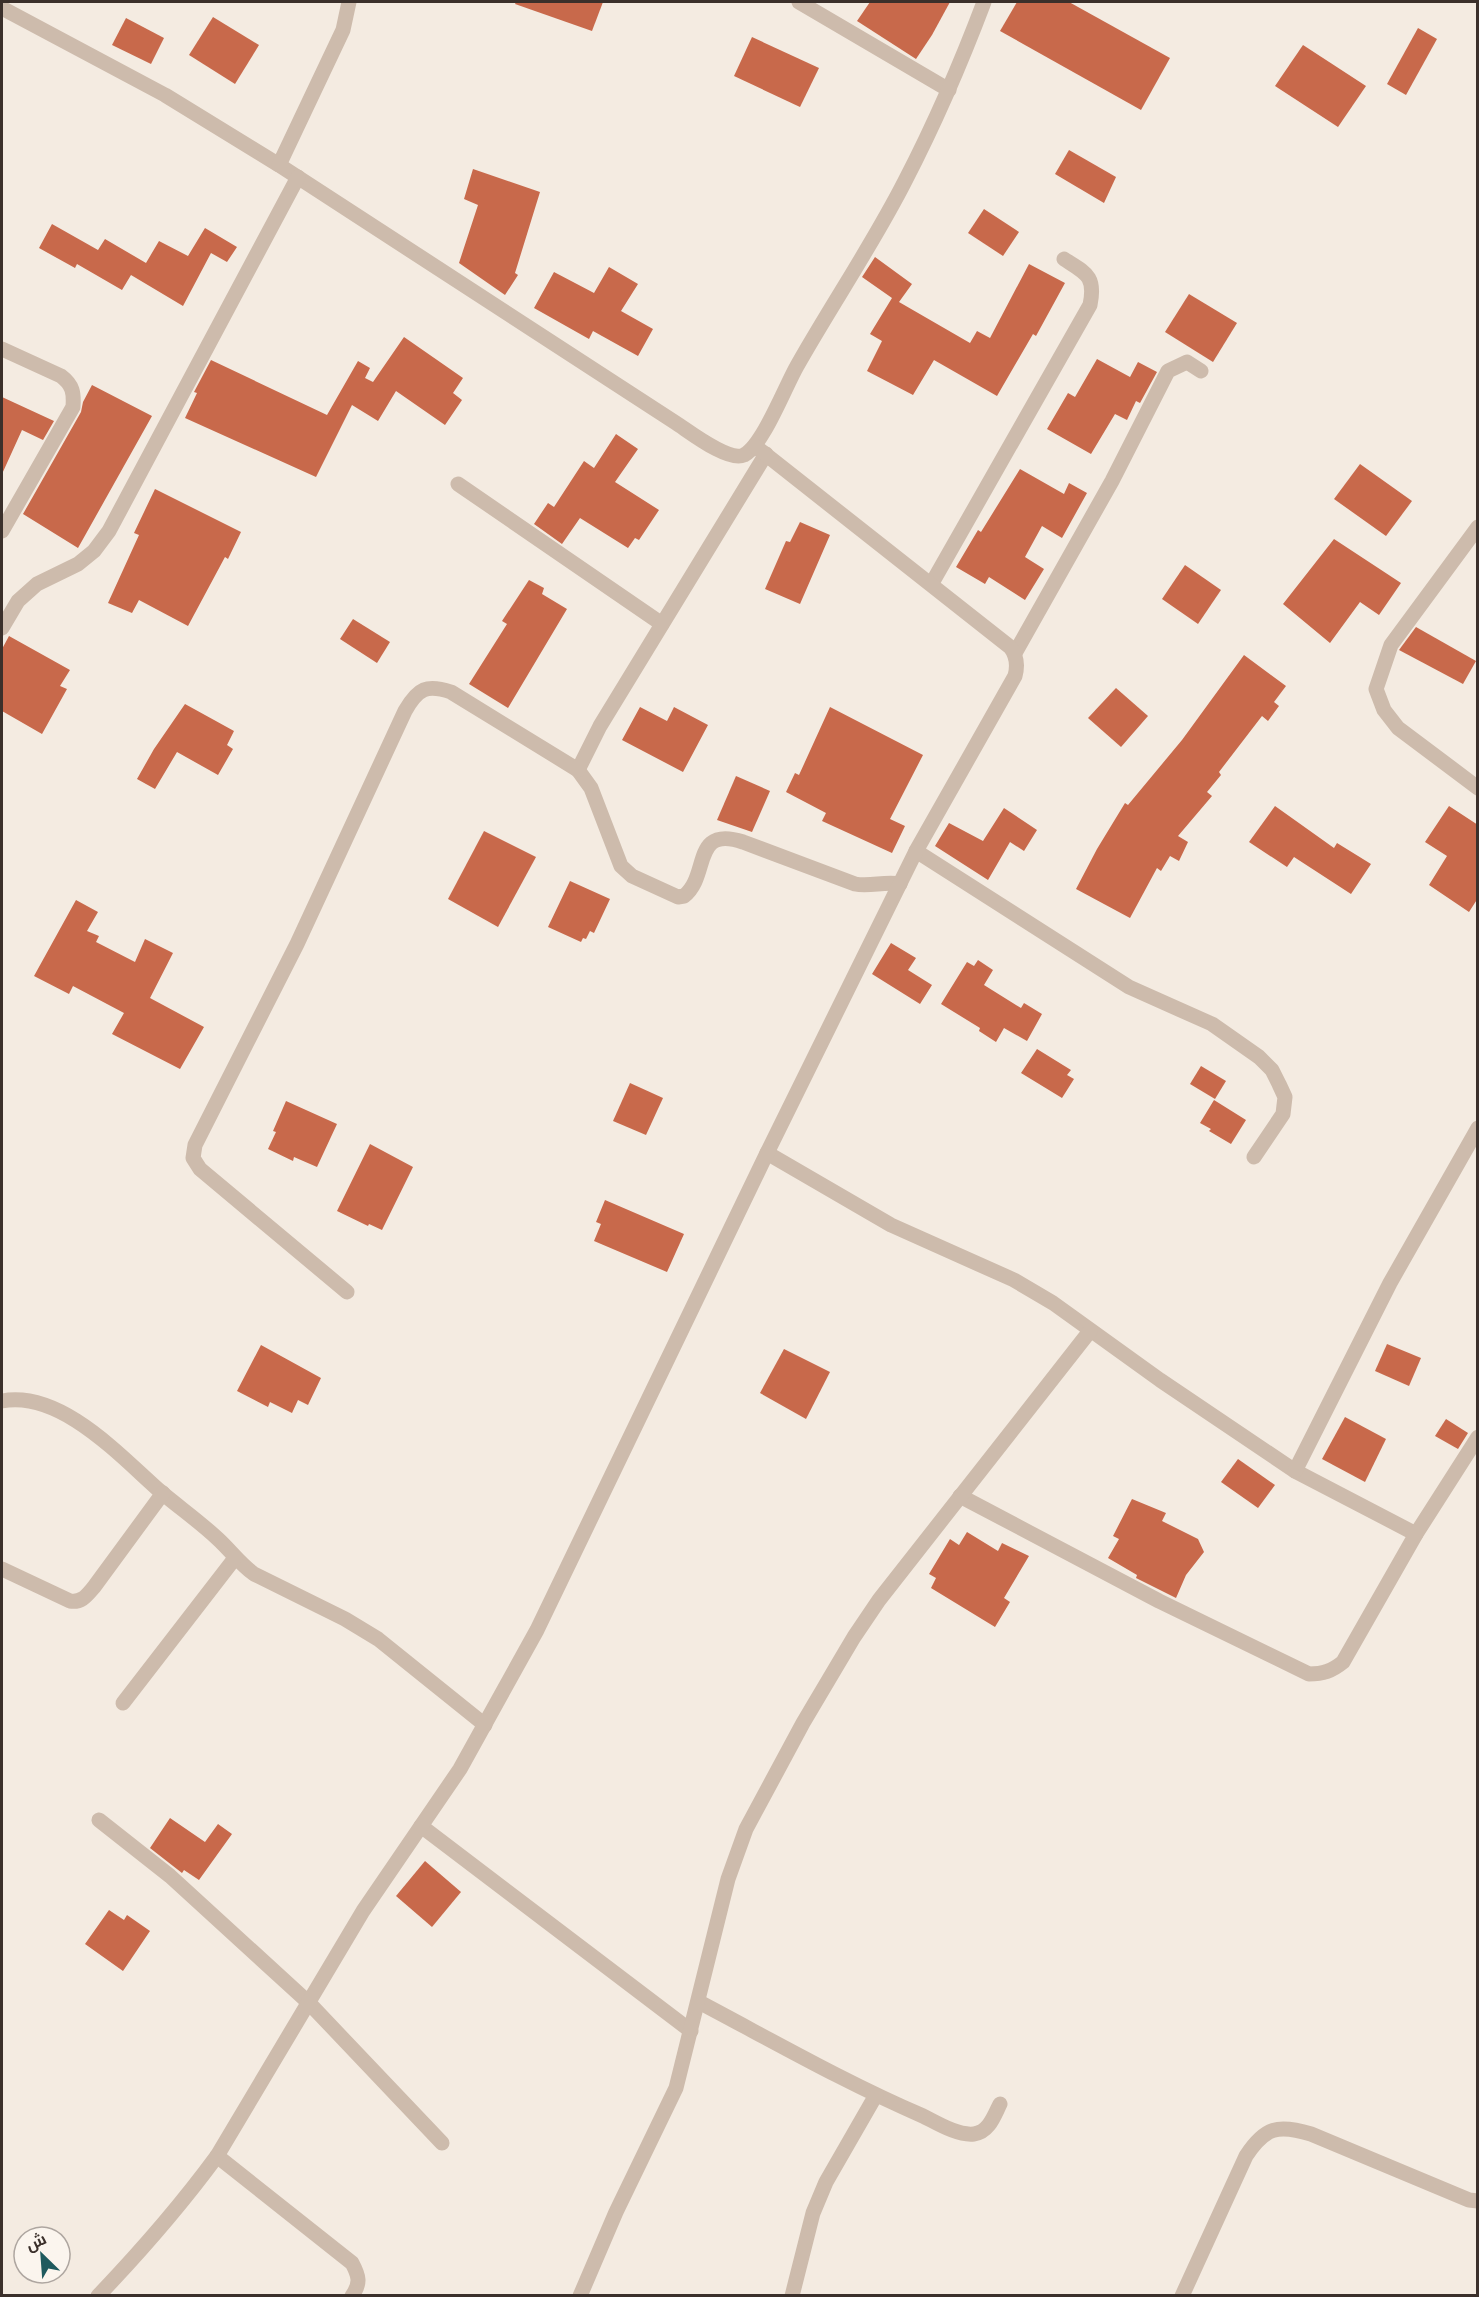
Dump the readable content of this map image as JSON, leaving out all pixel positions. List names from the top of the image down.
{
  "north": "top left"
}
